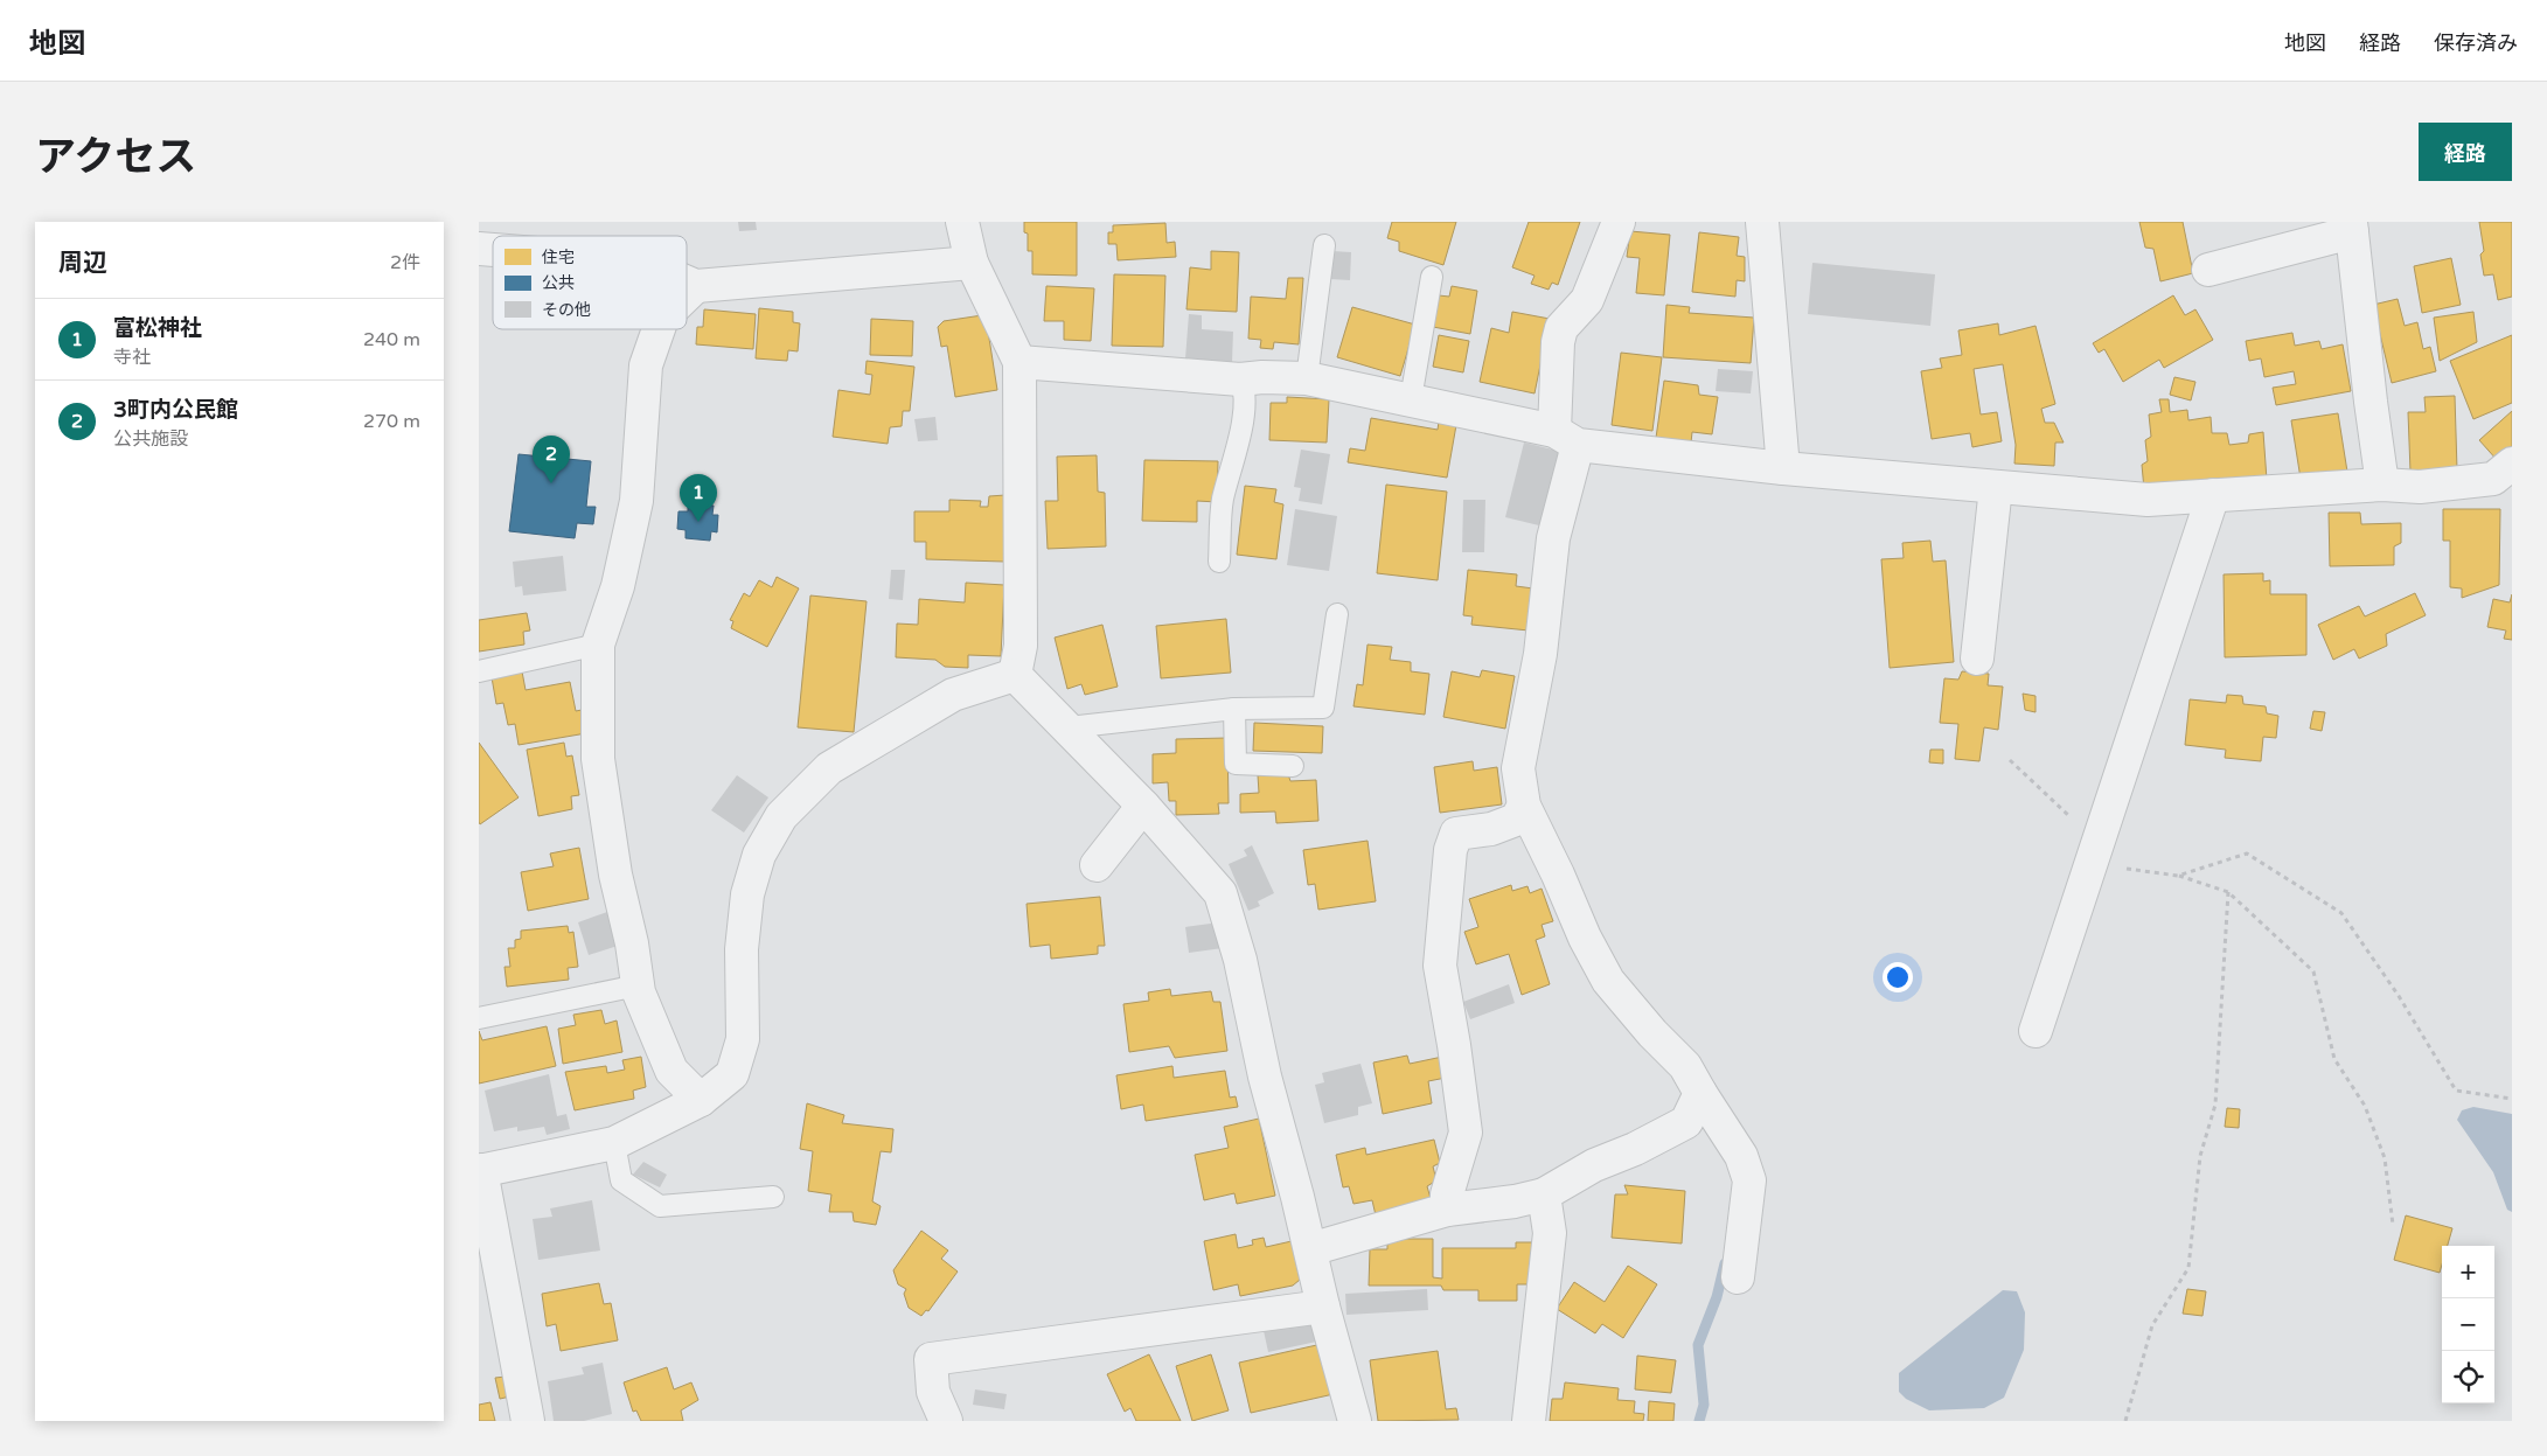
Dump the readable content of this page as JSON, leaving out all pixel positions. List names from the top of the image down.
{
  "legend": ["住宅", "公共", "その他"],
  "page": {
    "header": "地図",
    "nav": ["地図", "経路", "保存済み"],
    "title": "アクセス",
    "buttons": "経路",
    "heading": ["周辺", "2件"],
    "list": [
      {
        "mark": "1",
        "name": "富松神社",
        "note": "寺社",
        "value": "240 m"
      },
      {
        "mark": "2",
        "name": "3町内公民館",
        "note": "公共施設",
        "value": "270 m"
      }
    ],
    "pins": ["2", "1"],
    "map_buttons": ["+", "−"]
  }
}
